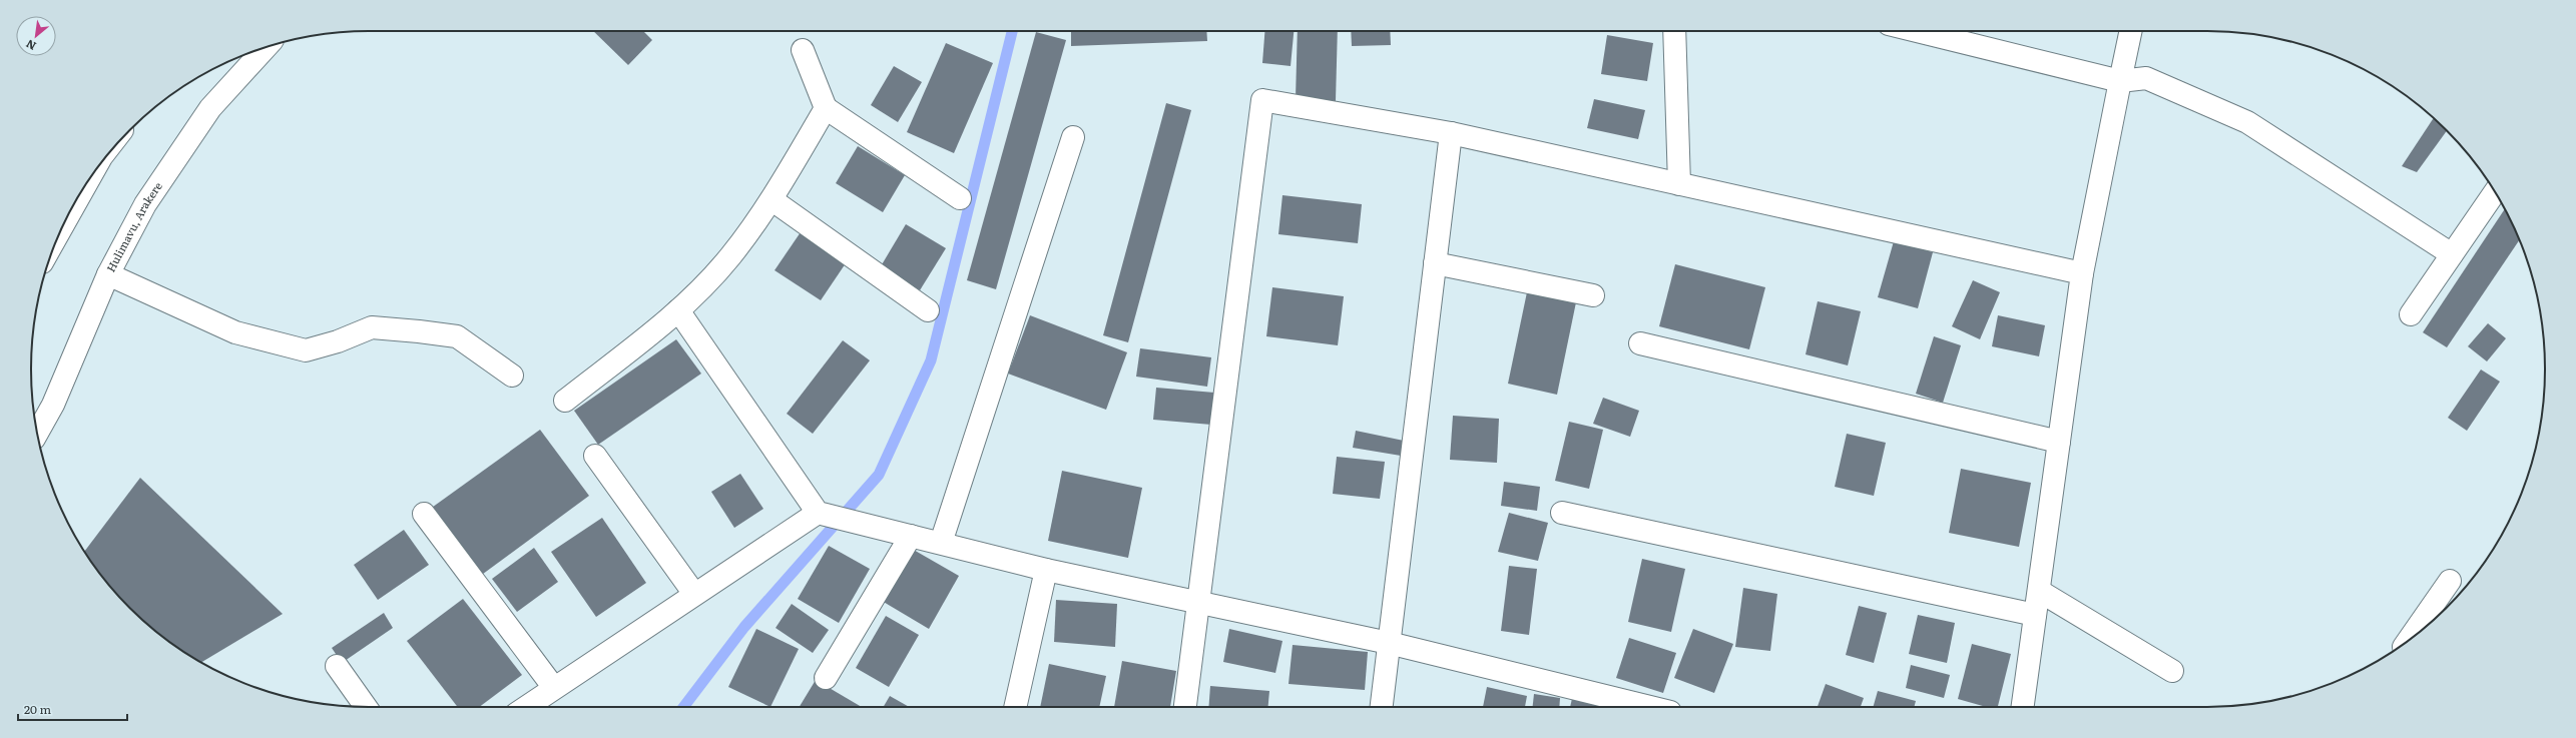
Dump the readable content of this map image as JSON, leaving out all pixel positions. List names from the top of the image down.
{
  "streets": {
    "street": ["Hulimavu, Arakere"]
  },
  "scale_bar": "20 m",
  "north": "bottom left"
}
